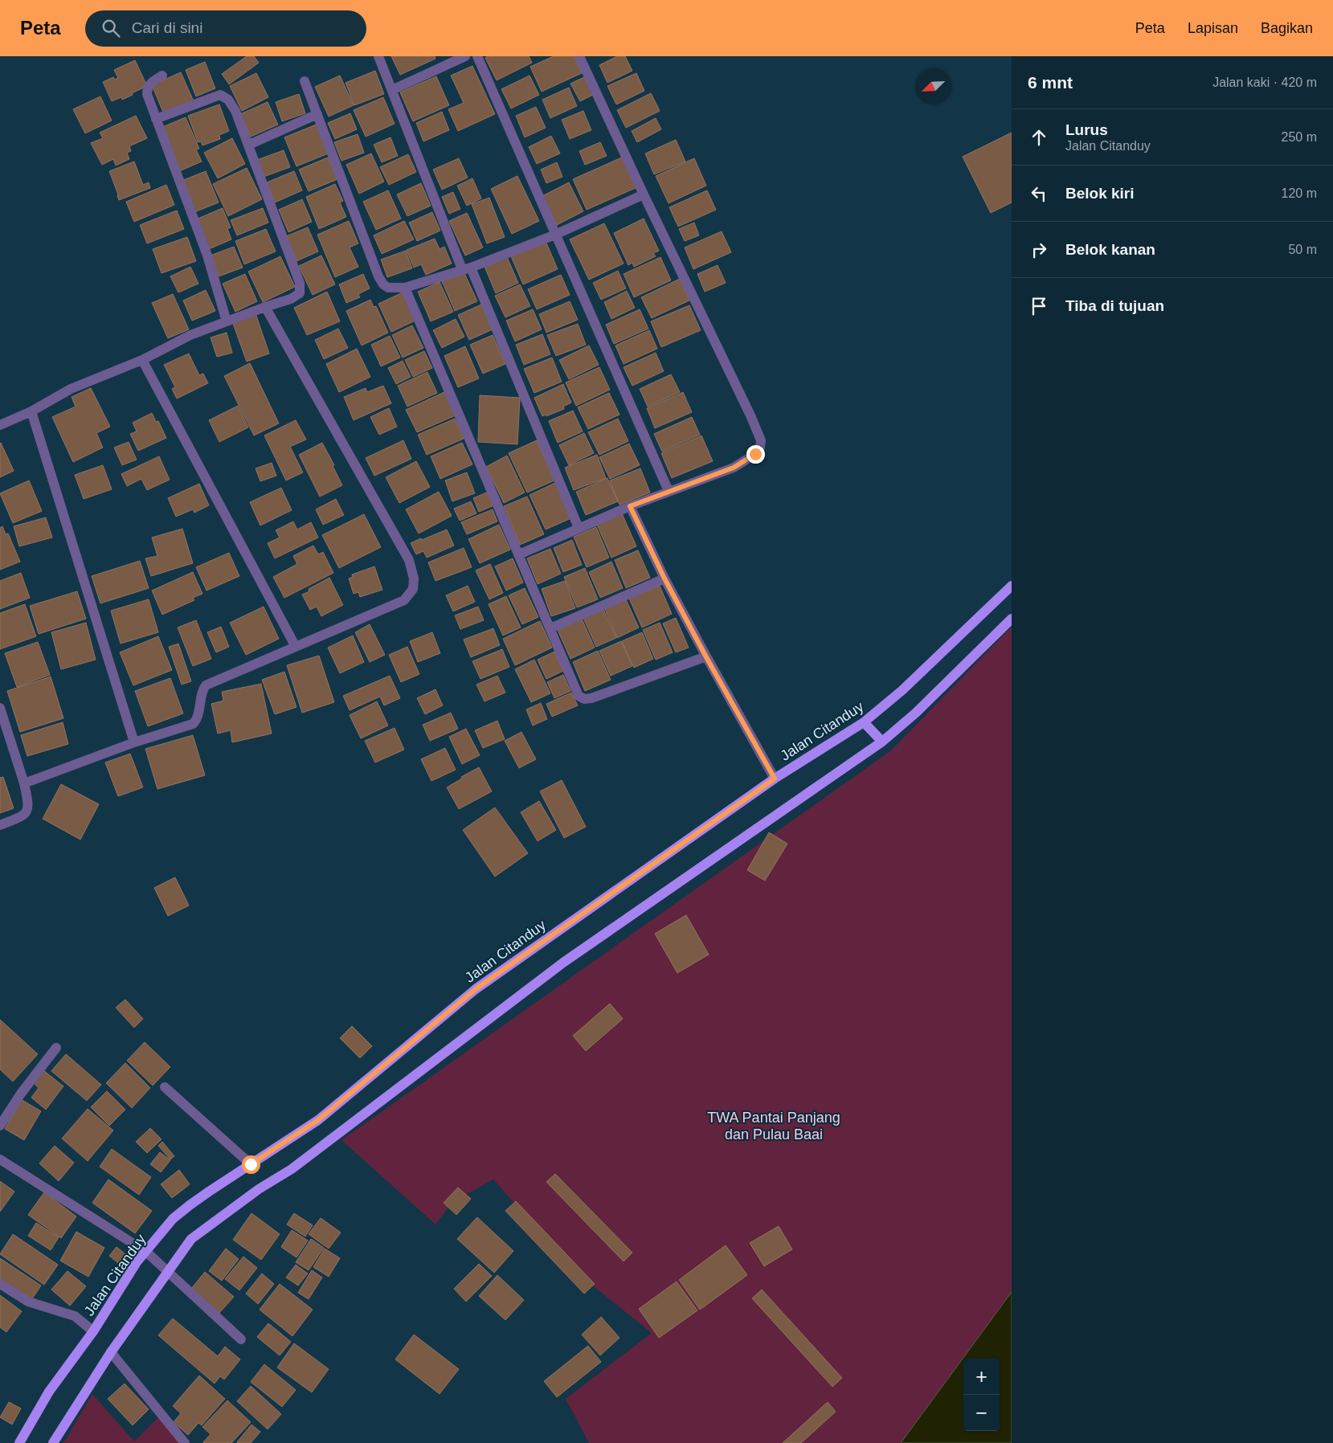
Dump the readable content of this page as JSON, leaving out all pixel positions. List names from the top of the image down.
{
  "streets": {
    "main road": ["Jalan Citanduy"]
  },
  "parks": ["TWA Pantai Panjang dan Pulau Baai"],
  "north": "bottom left",
  "page": {
    "header": "Peta",
    "search": "Cari di sini",
    "nav": ["Peta", "Lapisan", "Bagikan"],
    "heading": ["6 mnt", "Jalan kaki · 420 m"],
    "list": [
      ["Lurus", "Jalan Citanduy", "250 m"],
      ["Belok kiri", "120 m"],
      ["Belok kanan", "50 m"],
      "Tiba di tujuan"
    ],
    "map_buttons": ["+", "−"]
  }
}
